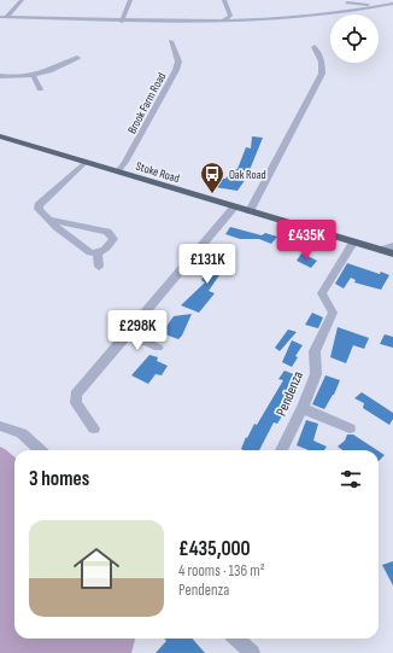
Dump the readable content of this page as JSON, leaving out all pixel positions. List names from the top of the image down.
{
  "streets": {
    "main road": ["Stoke Road"],
    "street": ["Brook Farm Road", "Pendenza"]
  },
  "crossings": [
    ["Brook Farm Road", "Stoke Road"],
    ["Stoke Road", "Pendenza"]
  ],
  "places": {
    "bus stop": ["Oak Road"]
  },
  "page": {
    "price": ["£435K", "£131K", "£298K"],
    "heading": "3 homes",
    "list": [
      {
        "name": "£435,000",
        "note": "4 rooms · 136 m² · Pendenza"
      }
    ]
  }
}
